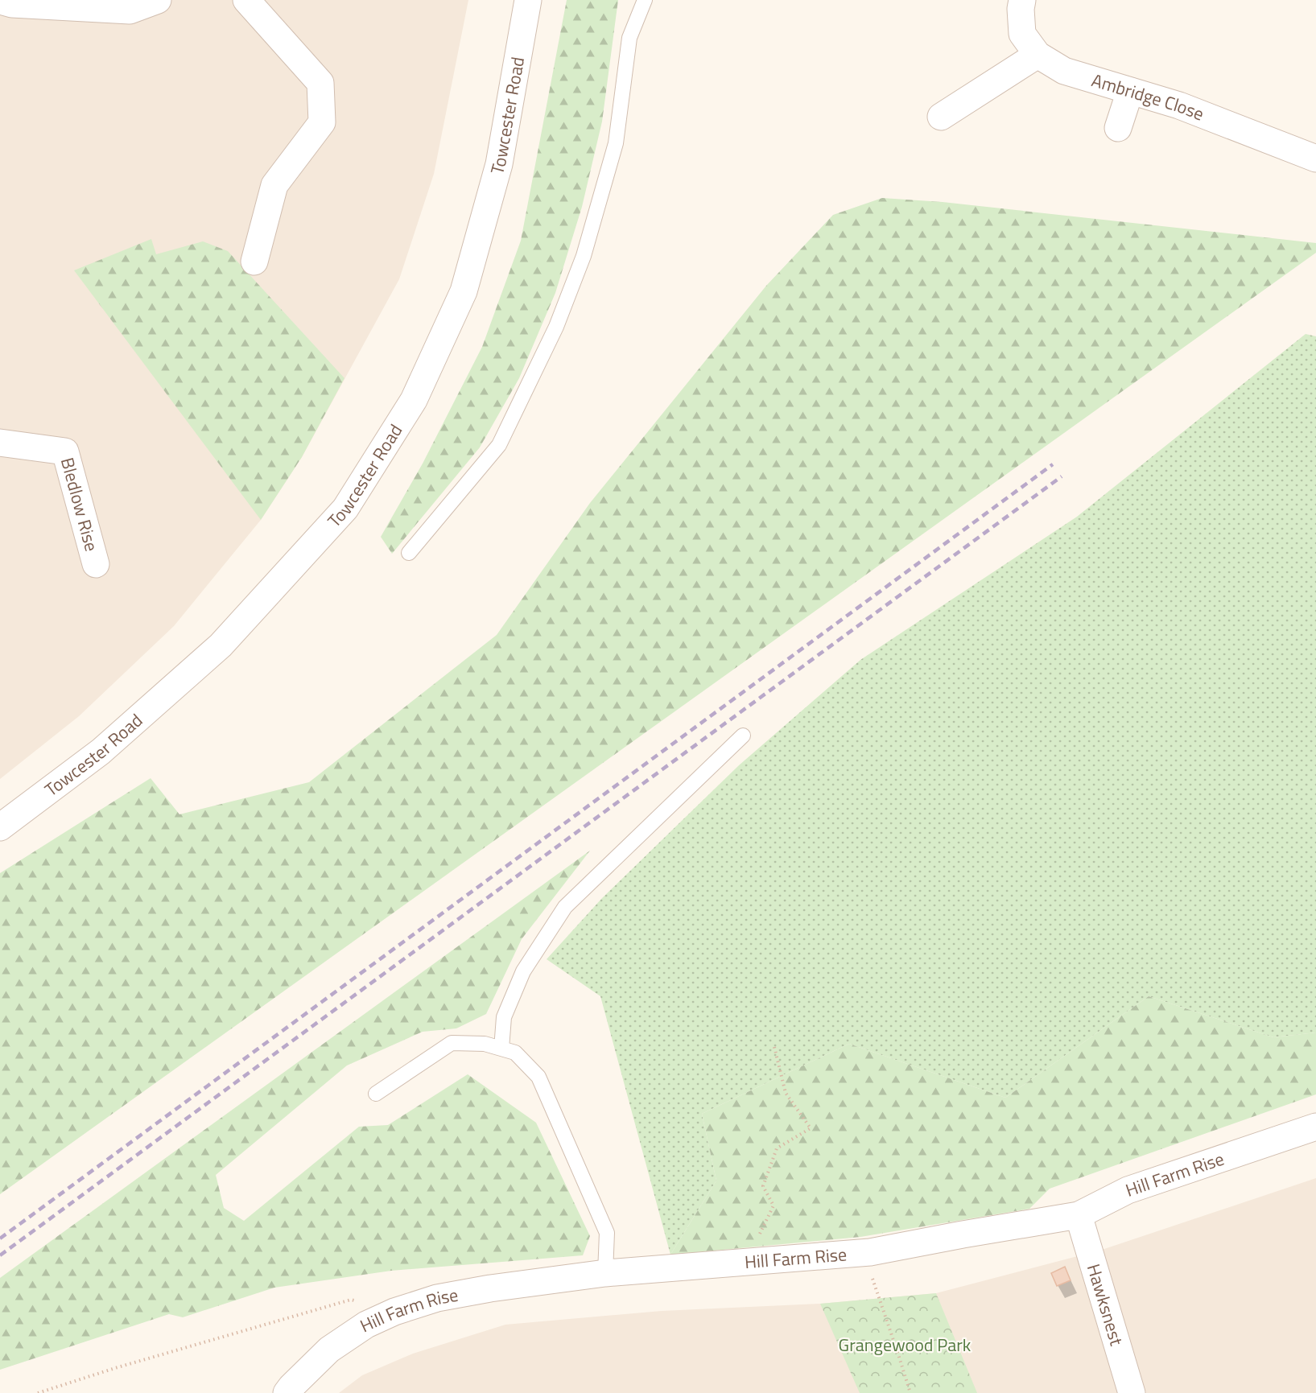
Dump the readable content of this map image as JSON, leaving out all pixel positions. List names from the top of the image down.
{
  "streets": {
    "street": [
      "Ambridge Close",
      "Towcester Road",
      "Bledlow Rise",
      "Hill Farm Rise",
      "Hawksnest"
    ]
  },
  "crossings": [
    ["Hill Farm Rise", "Hawksnest"]
  ],
  "parks": ["Grangewood Park"]
}
